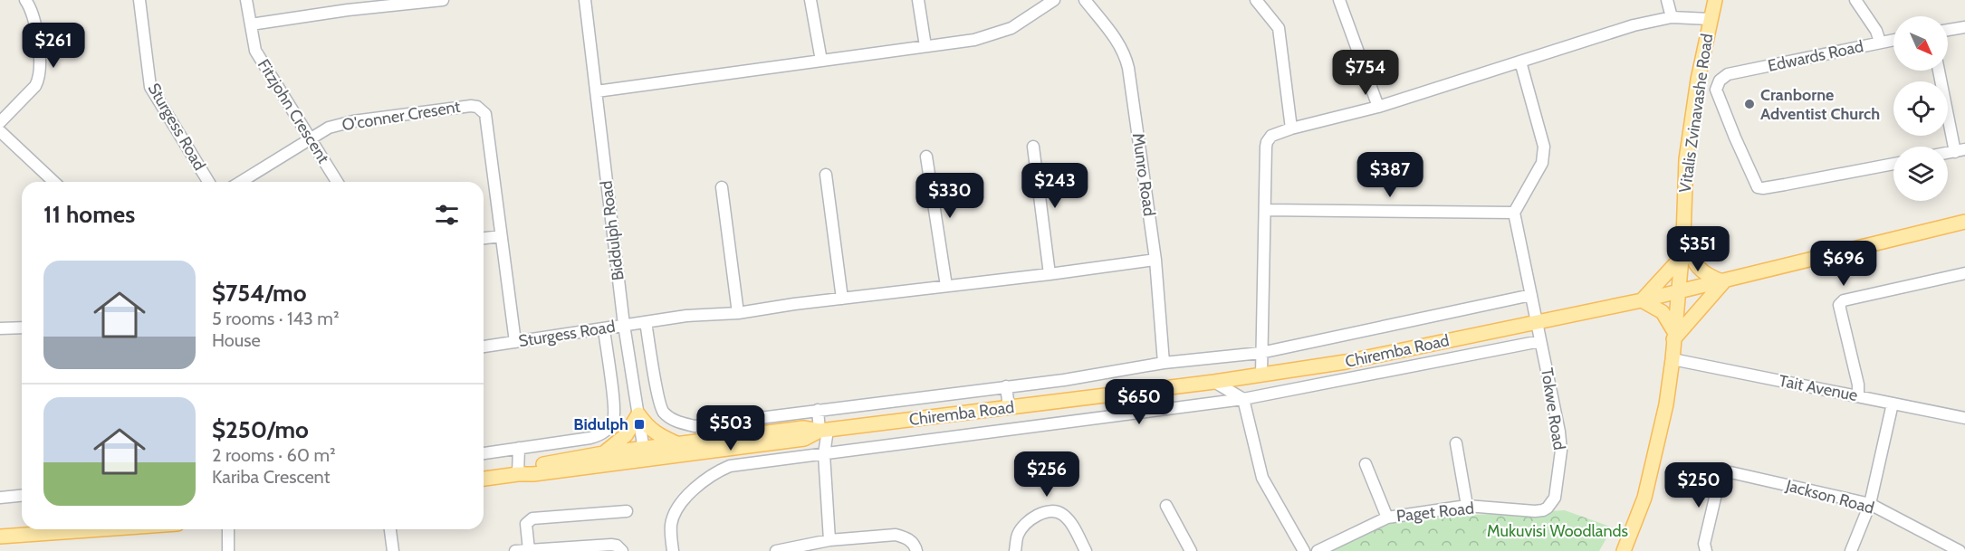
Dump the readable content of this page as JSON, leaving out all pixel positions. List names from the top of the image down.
{
  "streets": {
    "main road": ["Vitalis Zvinavashe Road", "Chiremba Road"],
    "street": [
      "Edwards Road",
      "Fitzjohn Crescent",
      "O'conner Cresent",
      "Sturgess Road",
      "Munro Road",
      "Biddulph Road",
      "Tait Avenue",
      "Tokwe Road",
      "Jackson Road",
      "Paget Road"
    ]
  },
  "crossings": [
    ["Fitzjohn Crescent", "O'conner Cresent"],
    ["Vitalis Zvinavashe Road", "Chiremba Road"],
    ["Vitalis Zvinavashe Road", "Tait Avenue"],
    ["O'conner Cresent", "Sturgess Road"],
    ["Sturgess Road", "Munro Road"],
    ["Sturgess Road", "Biddulph Road"],
    ["Biddulph Road", "Chiremba Road"],
    ["Chiremba Road", "Tokwe Road"],
    ["Tokwe Road", "Paget Road"]
  ],
  "parks": ["Mukuvisi Woodlands"],
  "places": {
    "other": ["Cranborne Adventist Church"],
    "transit": ["Bidulph"]
  },
  "north": "bottom right",
  "page": {
    "price": [
      "$261",
      "$754",
      "$387",
      "$243",
      "$330",
      "$351",
      "$696",
      "$650",
      "$503",
      "$256",
      "$250"
    ],
    "heading": "11 homes",
    "list": [
      {
        "name": "$754/mo",
        "note": "5 rooms · 143 m² · House"
      },
      {
        "name": "$250/mo",
        "note": "2 rooms · 60 m² · Kariba Crescent"
      }
    ]
  }
}
